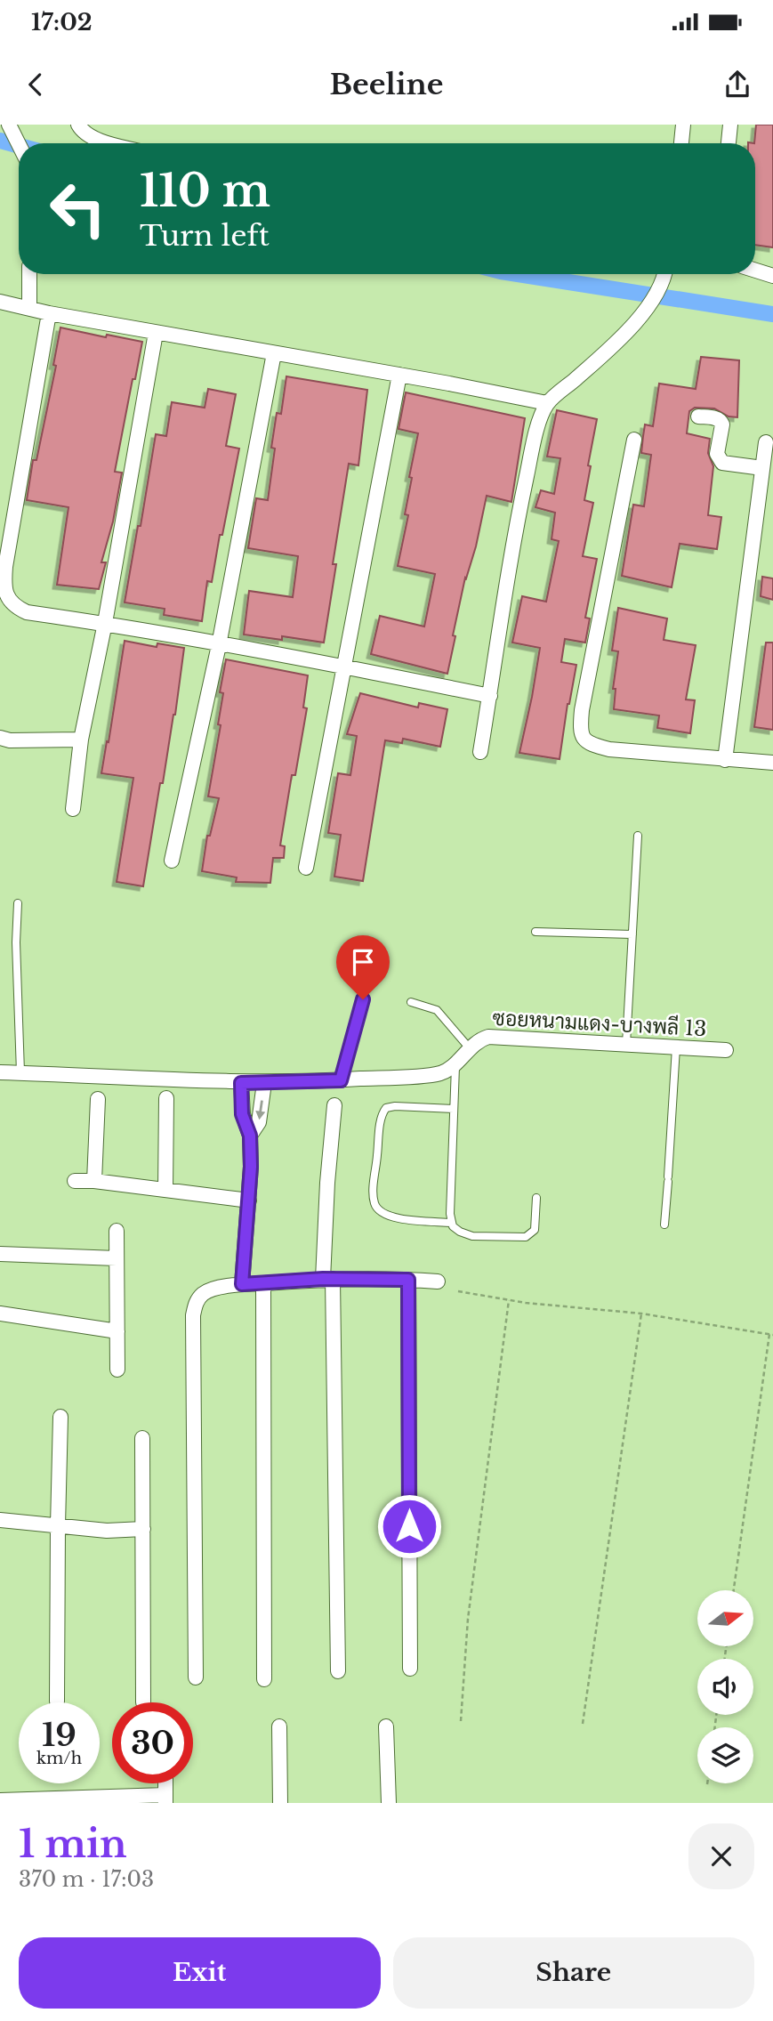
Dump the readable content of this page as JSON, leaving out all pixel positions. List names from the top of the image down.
{
  "streets": {
    "street": ["ซอยหนามแดง-บางพลี 13"]
  },
  "north": "right",
  "page": {
    "status": "17:02",
    "header": "Beeline",
    "turn": ["110 m", "Turn left"],
    "speed": "19 km/h",
    "limit": "30",
    "heading": ["1 min", "370 m · 17:03"],
    "buttons": ["Exit", "Share"]
  }
}
